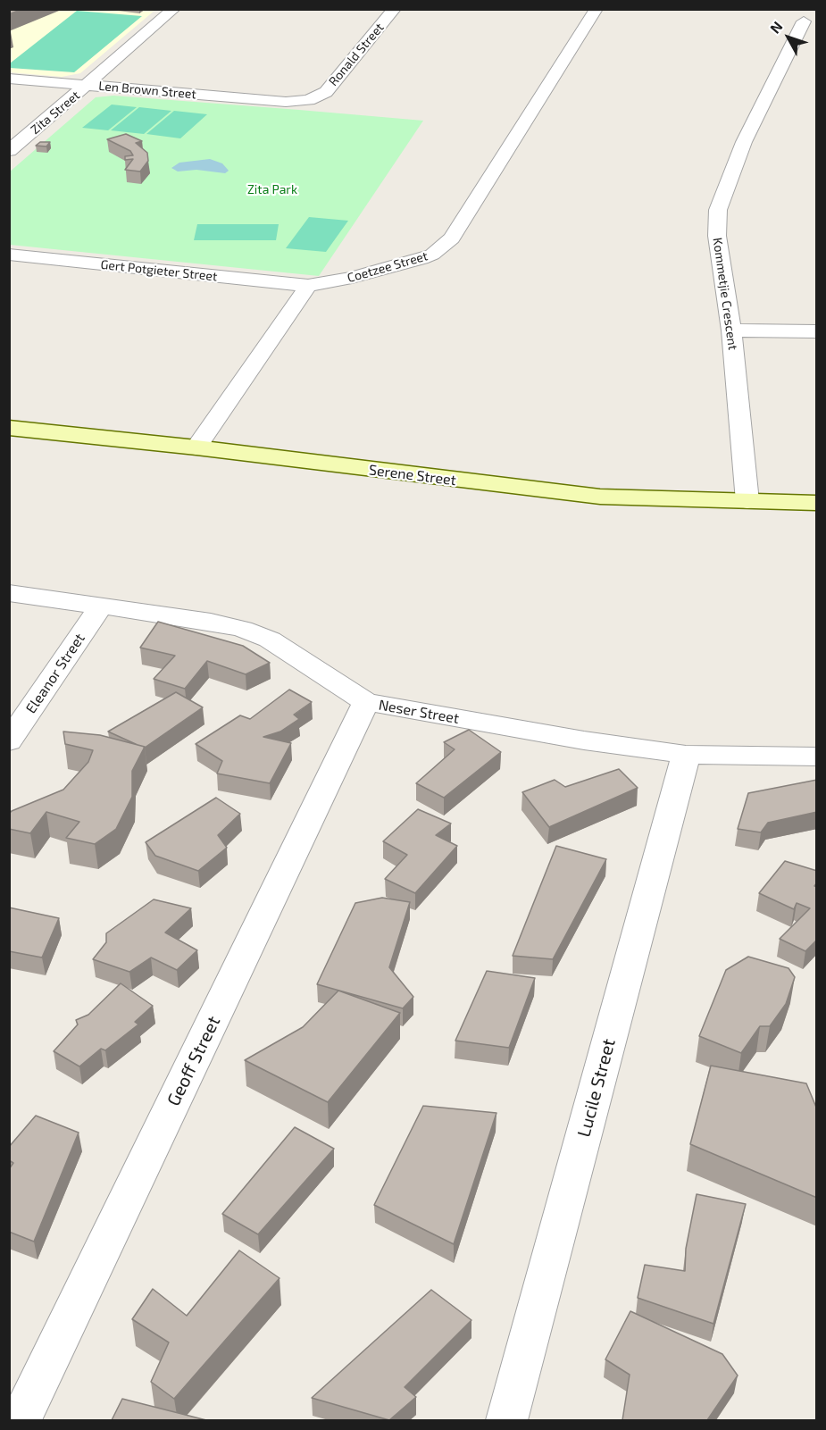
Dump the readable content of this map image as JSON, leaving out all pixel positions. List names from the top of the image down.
{
  "streets": {
    "street": [
      "Ronald Street",
      "Len Brown Street",
      "Zita Street",
      "Coetzee Street",
      "Gert Potgieter Street",
      "Kommetjie Crescent",
      "Serene Street",
      "Eleanor Street",
      "Neser Street",
      "Geoff Street",
      "Lucile Street"
    ]
  },
  "crossings": [
    ["Ronald Street", "Len Brown Street"],
    ["Len Brown Street", "Zita Street"],
    ["Coetzee Street", "Gert Potgieter Street"],
    ["Kommetjie Crescent", "Serene Street"],
    ["Eleanor Street", "Neser Street"],
    ["Neser Street", "Geoff Street"],
    ["Neser Street", "Lucile Street"]
  ],
  "parks": ["Zita Park"],
  "north": "top left"
}
